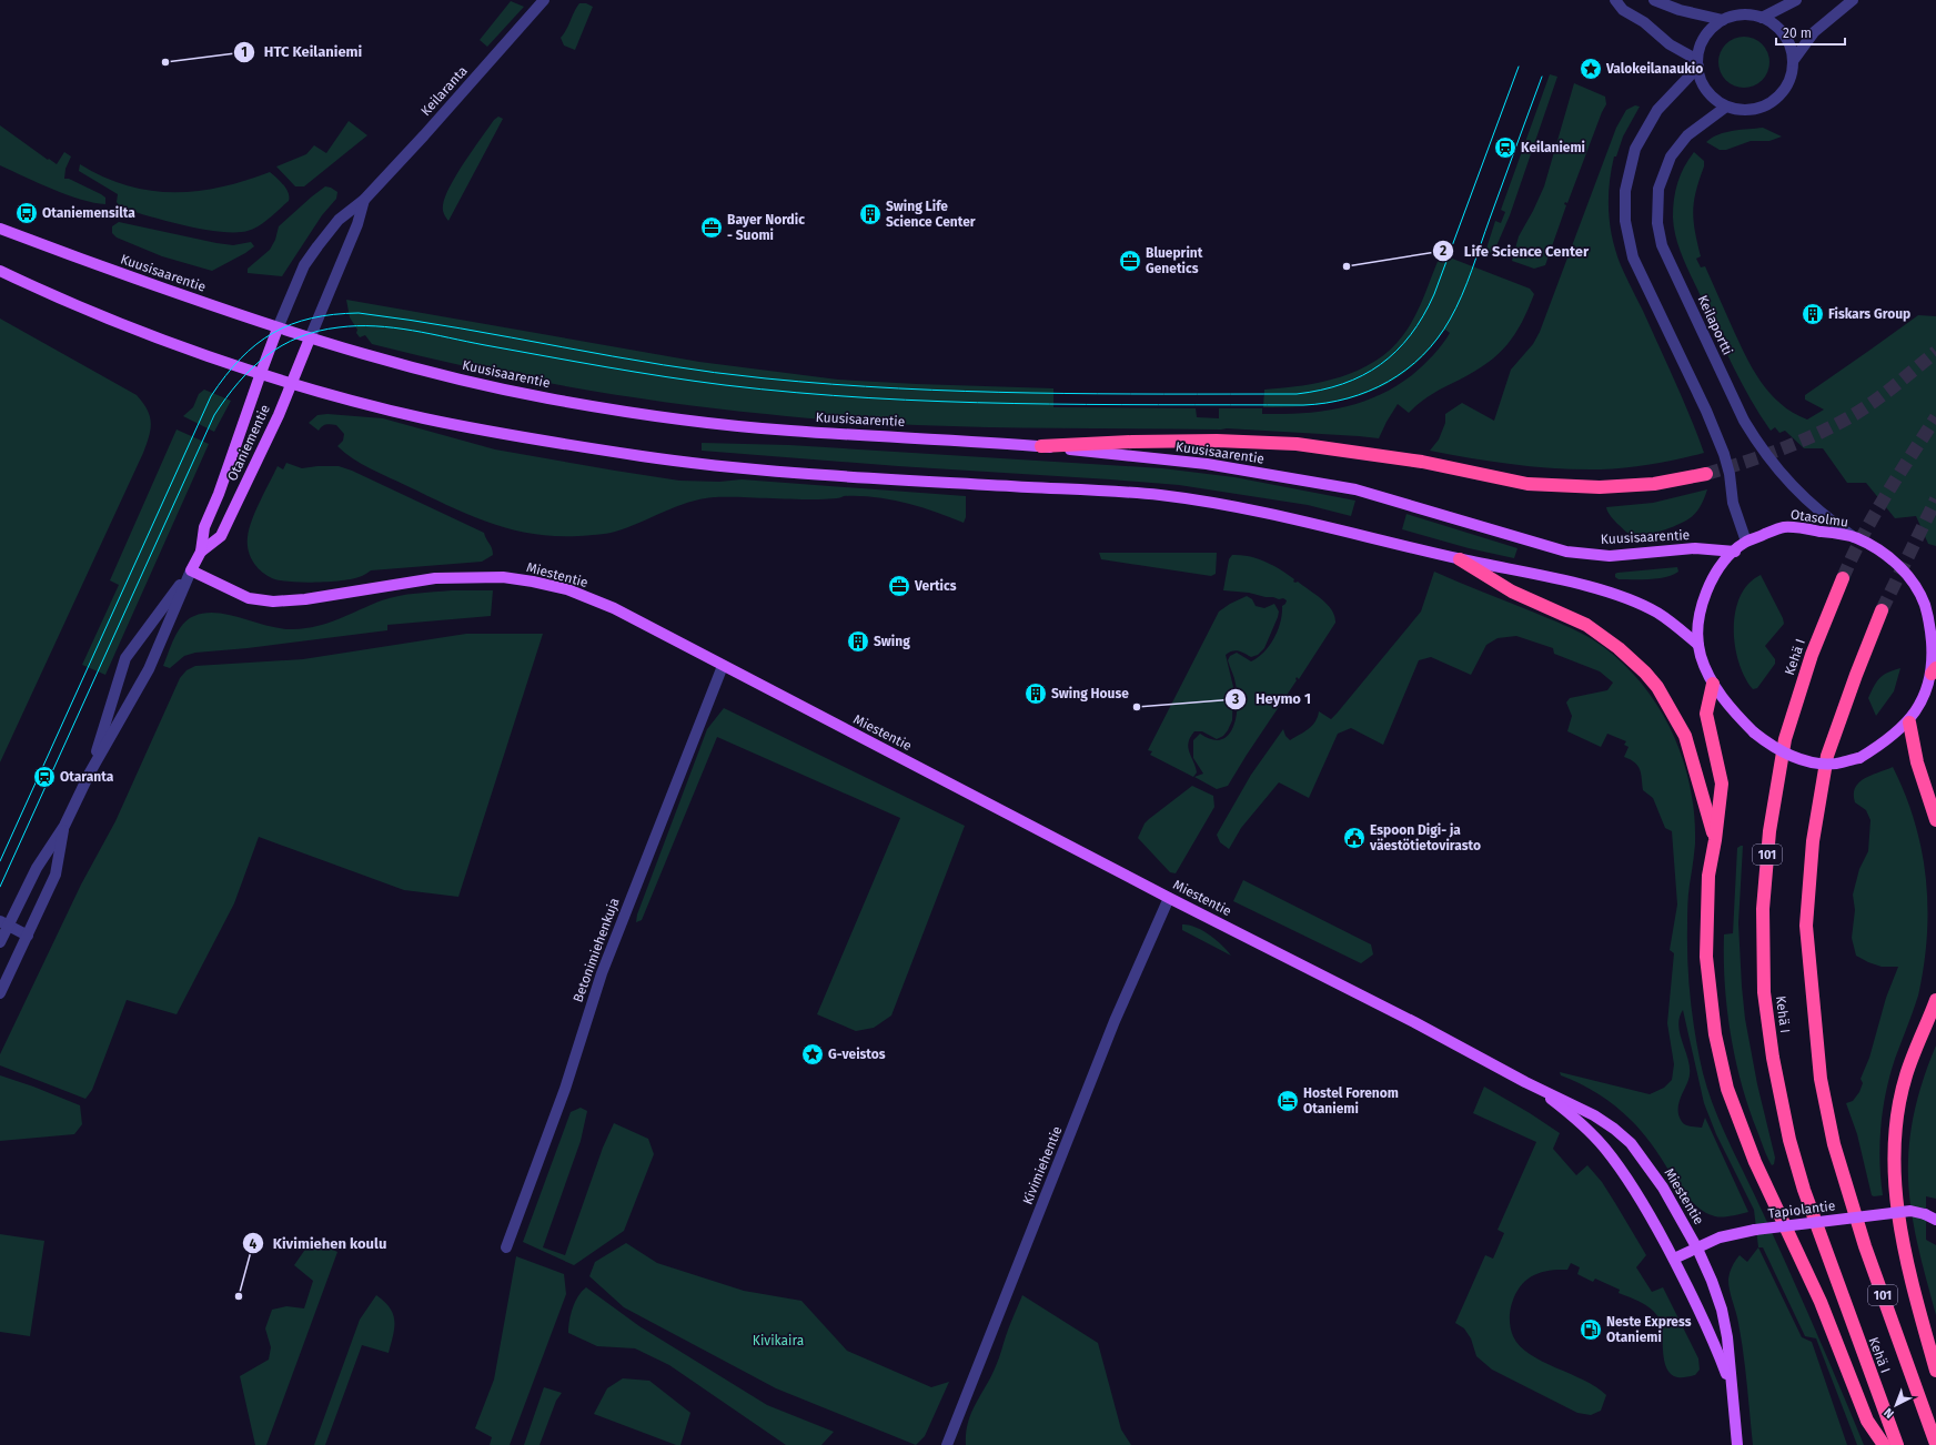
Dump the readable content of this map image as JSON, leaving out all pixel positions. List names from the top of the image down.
{
  "streets": {
    "highway": ["Kehä I", "101"],
    "main road": [
      "Kuusisaarentie",
      "Otaniementie",
      "Otasolmu",
      "Miestentie",
      "Tapiolantie"
    ],
    "street": [
      "Keilaranta",
      "Keilaportti",
      "Betonimiehenkuja",
      "Kivimiehentie"
    ]
  },
  "crossings": [
    ["Keilaranta", "Kuusisaarentie"],
    ["Keilaranta", "Otaniementie"],
    ["Kuusisaarentie", "Otaniementie"],
    ["Kuusisaarentie", "Otasolmu"],
    ["Keilaportti", "Otasolmu"],
    ["Otaniementie", "Miestentie"],
    ["Miestentie", "Betonimiehenkuja"],
    ["Miestentie", "Kivimiehentie"],
    ["Miestentie", "Tapiolantie"]
  ],
  "parks": ["Kivikaira"],
  "places": {
    "other": [
      "HTC Keilaniemi",
      "Life Science Center",
      "Heymo 1",
      "Kivimiehen koulu"
    ],
    "place": ["Valokeilanaukio", "G-veistos"],
    "station": ["Keilaniemi", "Otaranta"],
    "bus stop": ["Otaniemensilta"],
    "building": [
      "Swing Life Science Center",
      "Fiskars Group",
      "Swing",
      "Swing House"
    ],
    "office": ["Bayer Nordic - Suomi", "Blueprint Genetics", "Vertics"],
    "public building": ["Espoon Digi- ja väestötietovirasto"],
    "hotel": ["Hostel Forenom Otaniemi"],
    "fuel station": ["Neste Express Otaniemi"]
  },
  "scale_bar": "20 m",
  "north": "bottom left"
}
